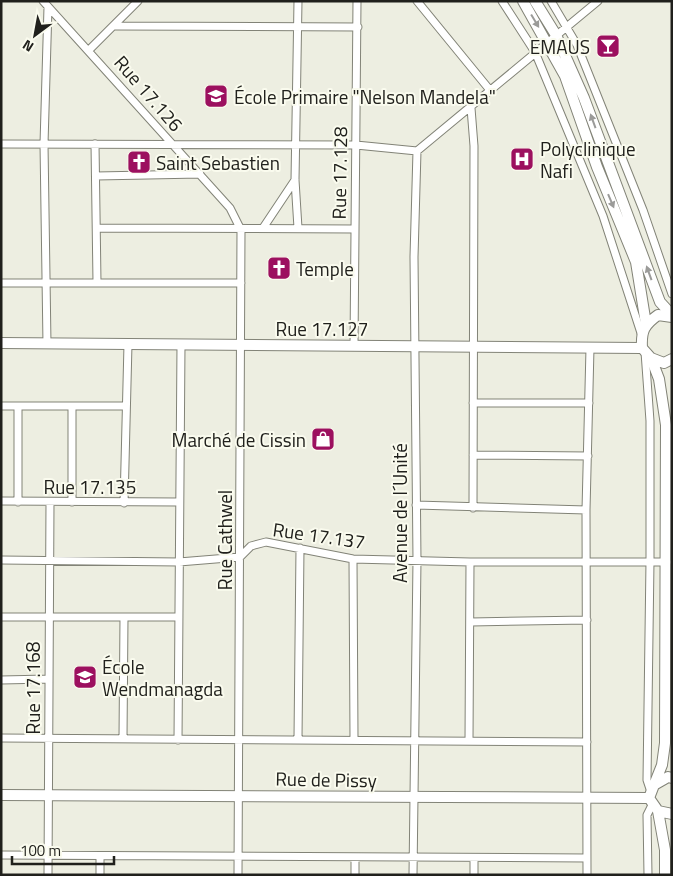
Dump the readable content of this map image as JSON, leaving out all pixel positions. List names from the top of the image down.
{
  "streets": {
    "street": [
      "Rue 17.126",
      "Rue 17.128",
      "Rue 17.127",
      "Rue 17.135",
      "Avenue de l´Unité",
      "Rue 17.137",
      "Rue Cathwel",
      "Rue 17.168",
      "Rue de Pissy"
    ]
  },
  "crossings": [
    ["Rue 17.126", "Rue Cathwel"],
    ["Rue 17.128", "Rue 17.127"],
    ["Rue 17.127", "Avenue de l´Unité"],
    ["Rue 17.127", "Rue Cathwel"],
    ["Rue 17.135", "Rue 17.168"],
    ["Avenue de l´Unité", "Rue 17.137"],
    ["Avenue de l´Unité", "Rue de Pissy"],
    ["Rue 17.137", "Rue Cathwel"],
    ["Rue 17.137", "Rue 17.168"],
    ["Rue Cathwel", "Rue de Pissy"],
    ["Rue 17.168", "Rue de Pissy"]
  ],
  "places": {
    "bar": ["EMAUS"],
    "school or university": ["École Primaire \"Nelson Mandela\"", "École Wendmanagda"],
    "hospital": ["Polyclinique Nafi"],
    "church": ["Saint Sebastien", "Temple"],
    "shop": ["Marché de Cissin"]
  },
  "scale_bar": "100 m",
  "north": "bottom left"
}
